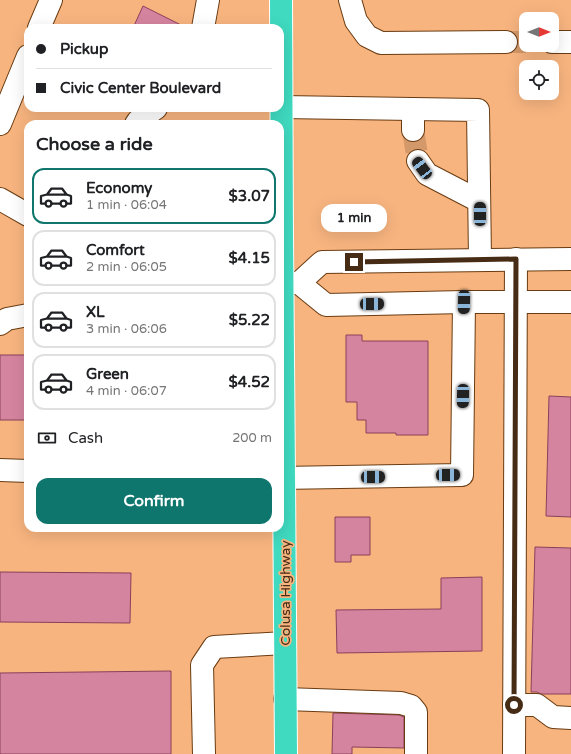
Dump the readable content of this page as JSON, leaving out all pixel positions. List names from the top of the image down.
{
  "streets": {
    "highway": ["Colusa Highway"]
  },
  "north": "right",
  "page": {
    "banner": ["Pickup", "Civic Center Boulevard"],
    "heading": "Choose a ride",
    "list": [
      {
        "name": "Economy",
        "note": "1 min · 06:04",
        "value": "$3.07"
      },
      {
        "name": "Comfort",
        "note": "2 min · 06:05",
        "value": "$4.15"
      },
      {
        "name": "XL",
        "note": "3 min · 06:06",
        "value": "$5.22"
      },
      {
        "name": "Green",
        "note": "4 min · 06:07",
        "value": "$4.52"
      }
    ],
    "bubble": "1 min",
    "pay": ["Cash", "200 m"],
    "buttons": "Confirm"
  }
}
